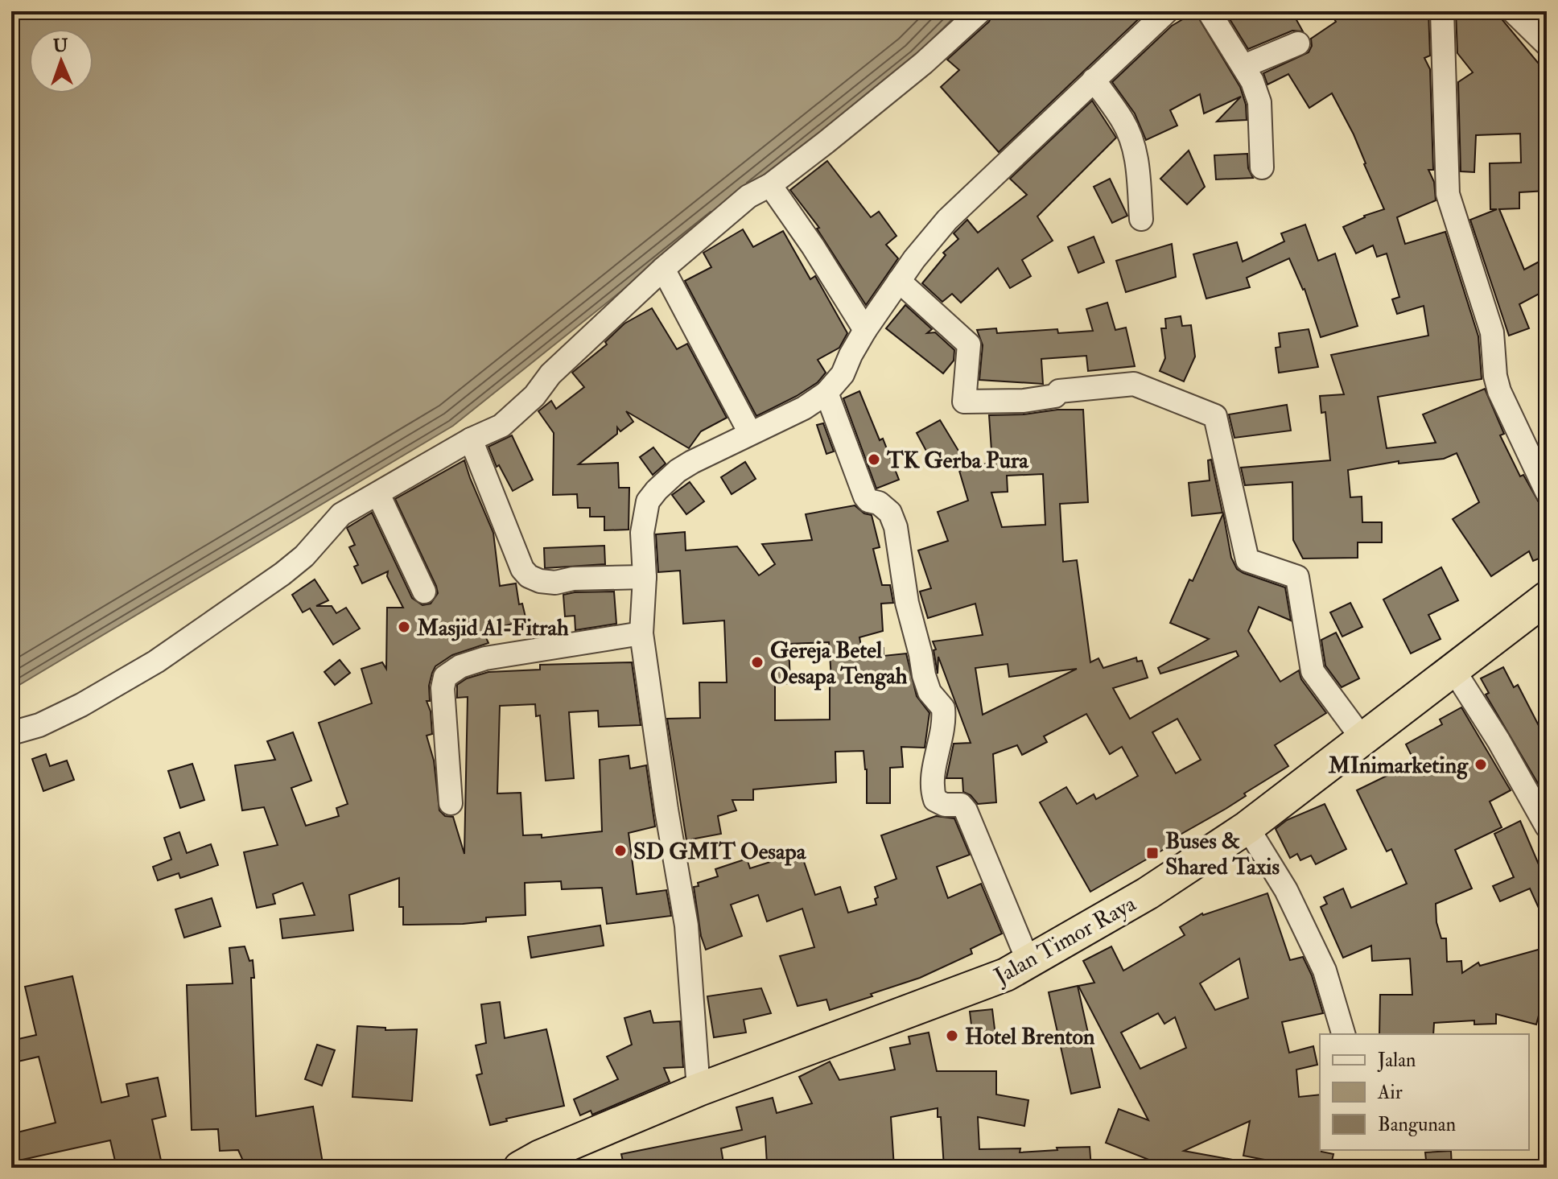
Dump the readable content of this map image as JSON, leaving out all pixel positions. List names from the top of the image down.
{
  "streets": {
    "highway": ["Jalan Timor Raya"]
  },
  "places": {
    "other": [
      "TK Gerba Pura",
      "Masjid Al-Fitrah",
      "Gereja Betel Oesapa Tengah",
      "MInimarketing",
      "SD GMIT Oesapa",
      "Hotel Brenton"
    ],
    "transit": ["Buses & Shared Taxis"]
  },
  "legend": ["Jalan", "Air", "Bangunan"],
  "north": "top"
}
